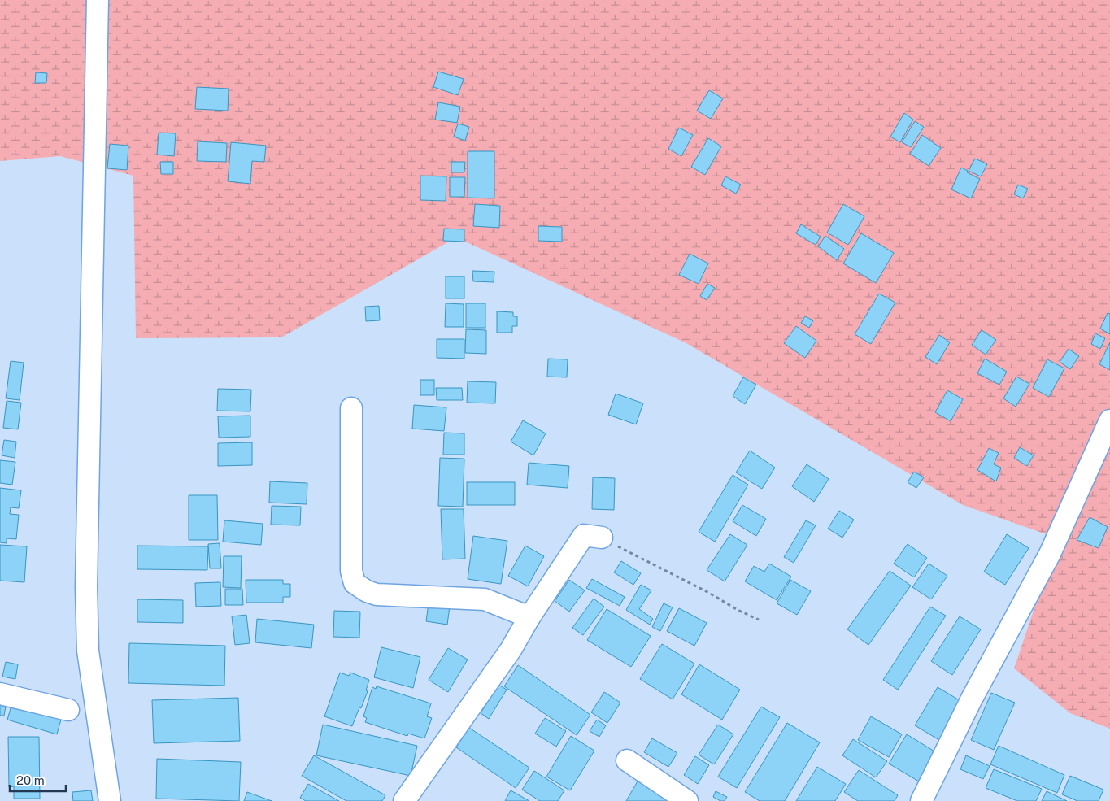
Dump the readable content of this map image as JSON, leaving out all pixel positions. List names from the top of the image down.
{
  "scale_bar": "20 m"
}
